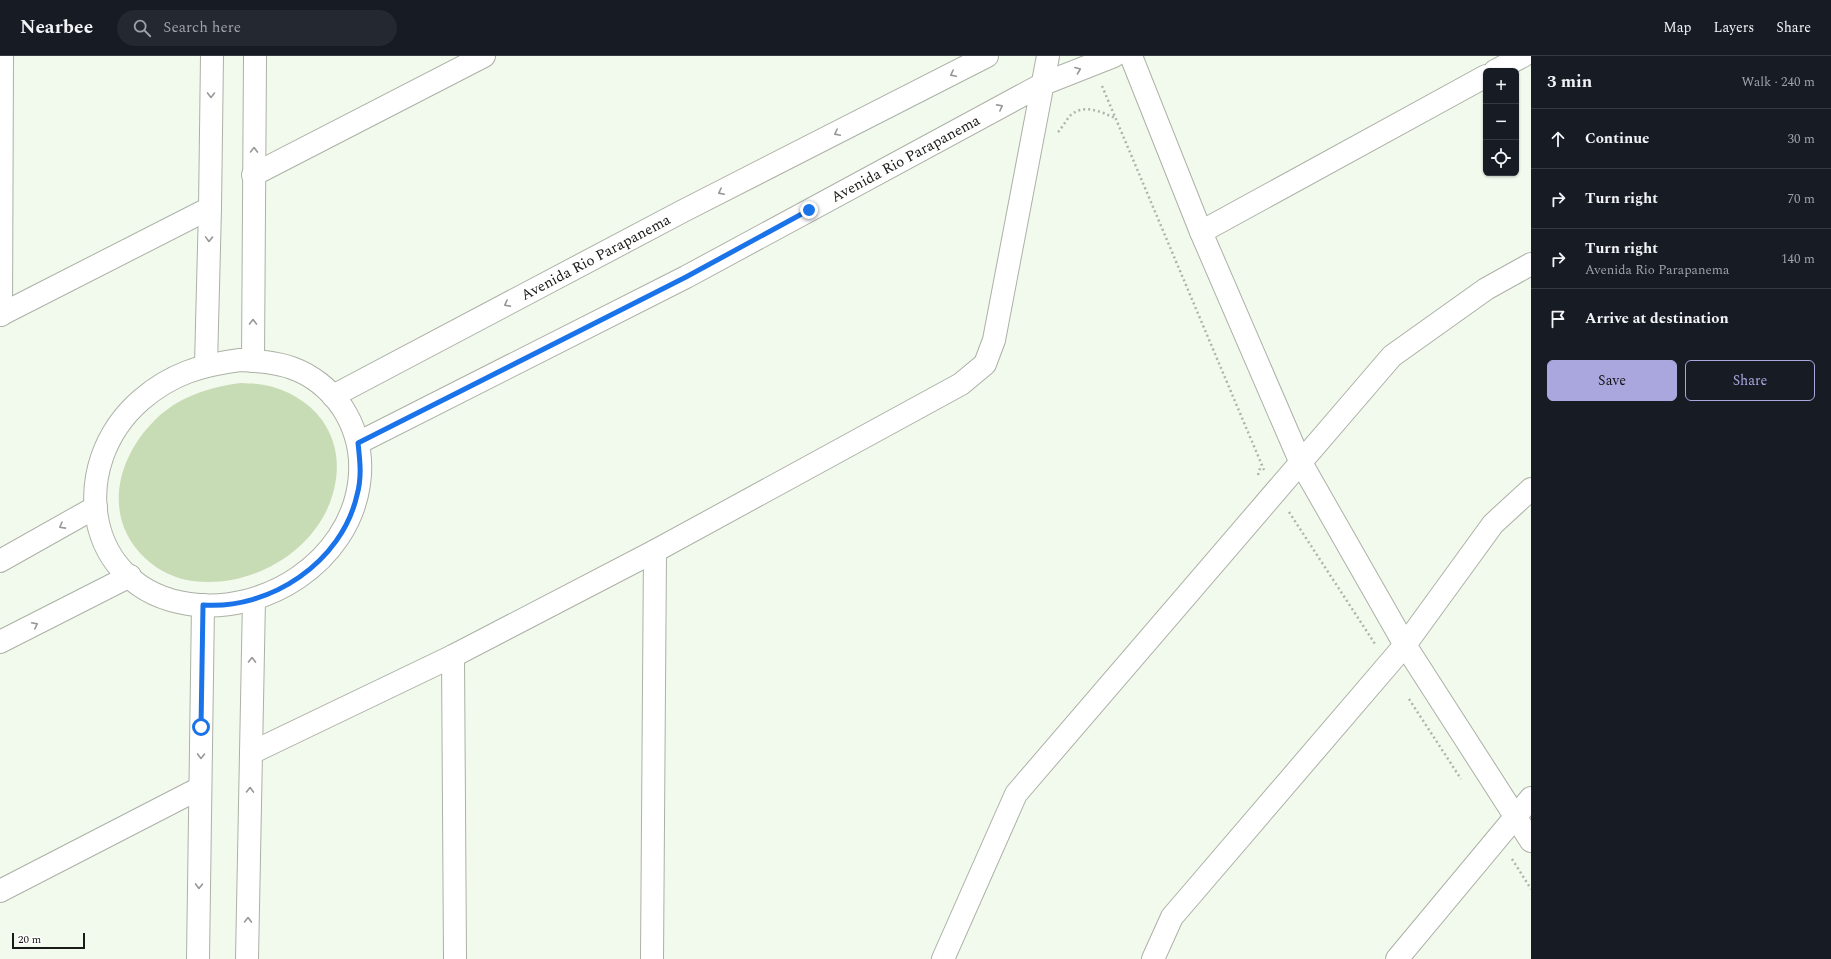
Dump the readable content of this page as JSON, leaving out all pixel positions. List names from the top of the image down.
{
  "streets": {
    "street": ["Avenida Rio Parapanema"]
  },
  "scale_bar": "20 m",
  "page": {
    "header": "Nearbee",
    "search": "Search here",
    "nav": ["Map", "Layers", "Share"],
    "heading": ["3 min", "Walk · 240 m"],
    "map_buttons": ["+", "−"],
    "list": [
      ["Continue", "30 m"],
      ["Turn right", "70 m"],
      ["Turn right", "Avenida Rio Parapanema", "140 m"],
      "Arrive at destination"
    ],
    "buttons": ["Save", "Share"],
    "scale": "20 m"
  }
}
